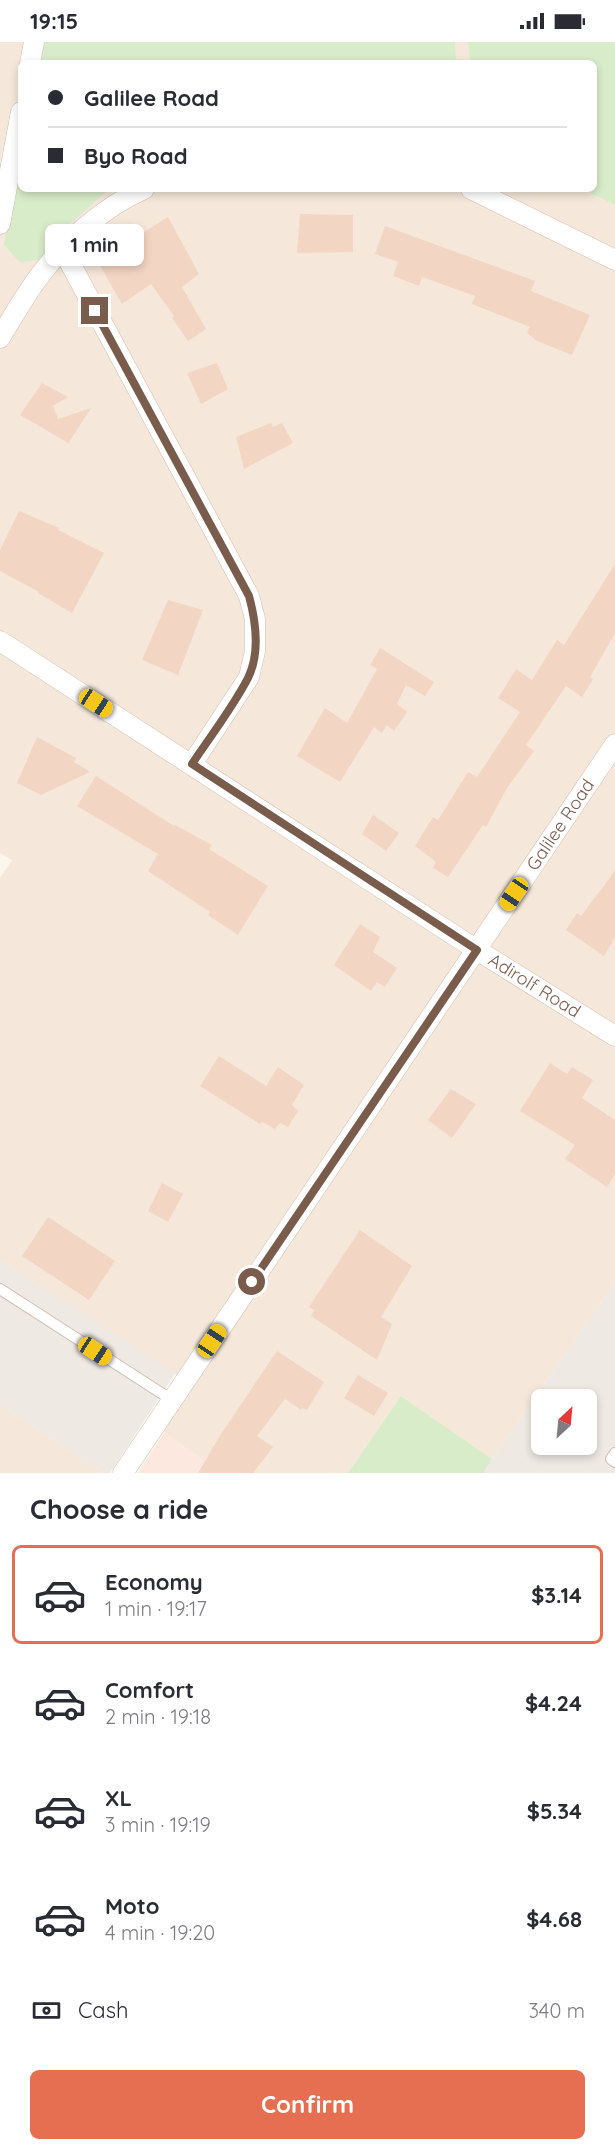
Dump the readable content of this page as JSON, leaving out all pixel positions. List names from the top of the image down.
{
  "streets": {
    "street": ["Galilee Road", "Adirolf Road"]
  },
  "crossings": [
    ["Galilee Road", "Adirolf Road"]
  ],
  "north": "top right",
  "page": {
    "status": "19:15",
    "banner": ["Galilee Road", "Byo Road"],
    "bubble": "1 min",
    "heading": "Choose a ride",
    "list": [
      {
        "name": "Economy",
        "note": "1 min · 19:17",
        "value": "$3.14"
      },
      {
        "name": "Comfort",
        "note": "2 min · 19:18",
        "value": "$4.24"
      },
      {
        "name": "XL",
        "note": "3 min · 19:19",
        "value": "$5.34"
      },
      {
        "name": "Moto",
        "note": "4 min · 19:20",
        "value": "$4.68"
      }
    ],
    "pay": ["Cash", "340 m"],
    "buttons": "Confirm"
  }
}
